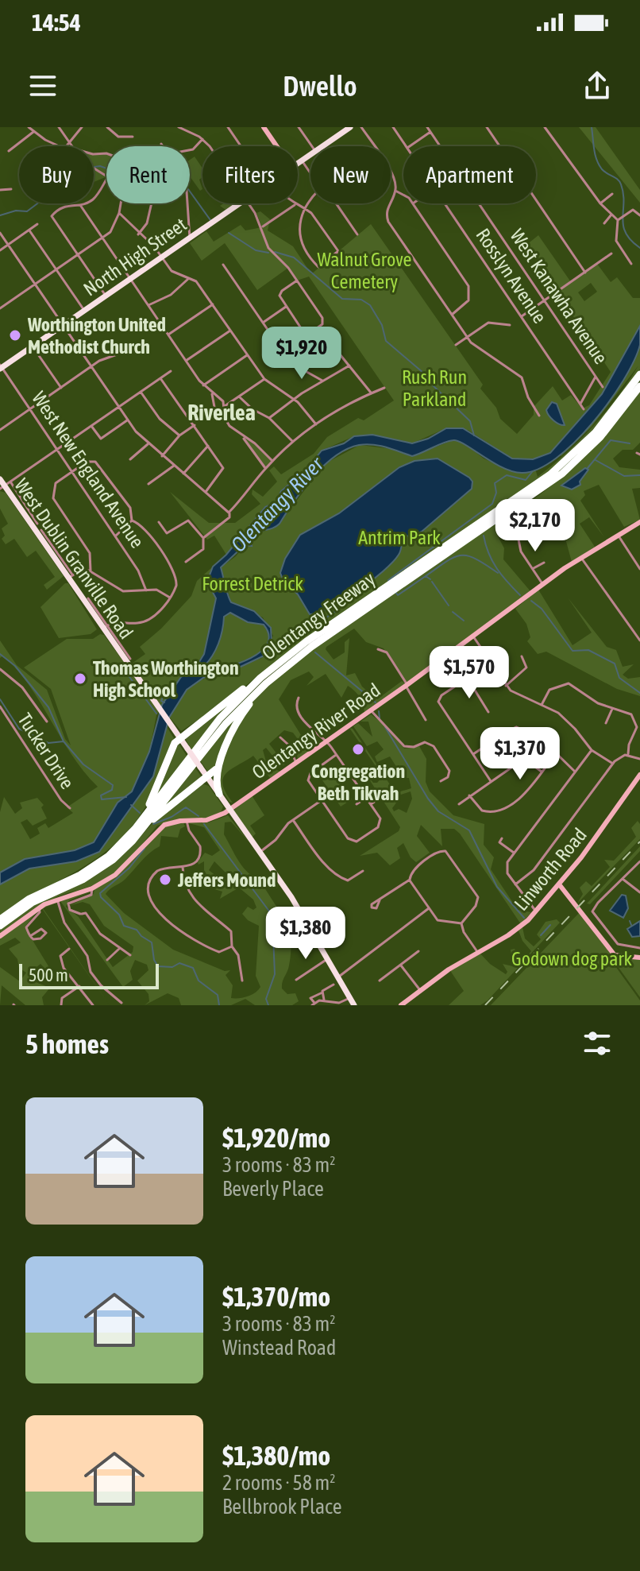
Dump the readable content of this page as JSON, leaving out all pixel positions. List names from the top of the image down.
{
  "streets": {
    "highway": ["Olentangy Freeway"],
    "main road": [
      "North High Street",
      "West Dublin Granville Road",
      "Olentangy River Road",
      "Linworth Road"
    ],
    "street": [
      "Rosslyn Avenue",
      "West Kanawha Avenue",
      "West New England Avenue",
      "Tucker Drive"
    ]
  },
  "crossings": [
    ["North High Street", "West New England Avenue"],
    ["West Dublin Granville Road", "Olentangy River Road"]
  ],
  "districts": ["Riverlea"],
  "water": ["Olentangy River"],
  "parks": [
    "Walnut Grove Cemetery",
    "Rush Run Parkland",
    "Antrim Park",
    "Forrest Detrick",
    "Godown dog park"
  ],
  "places": [
    "Worthington United Methodist Church",
    "Thomas Worthington High School",
    "Congregation Beth Tikvah",
    "Jeffers Mound"
  ],
  "scale_bar": "500 m",
  "page": {
    "status": "14:54",
    "header": "Dwello",
    "chip": [
      "Buy",
      "Rent",
      "Filters",
      "New",
      "Apartment"
    ],
    "price": [
      "$1,920",
      "$2,170",
      "$1,570",
      "$1,370",
      "$1,380"
    ],
    "scale": "500 m",
    "heading": "5 homes",
    "list": [
      {
        "name": "$1,920/mo",
        "note": "3 rooms · 83 m² · Beverly Place"
      },
      {
        "name": "$1,370/mo",
        "note": "3 rooms · 83 m² · Winstead Road"
      },
      {
        "name": "$1,380/mo",
        "note": "2 rooms · 58 m² · Bellbrook Place"
      }
    ]
  }
}
